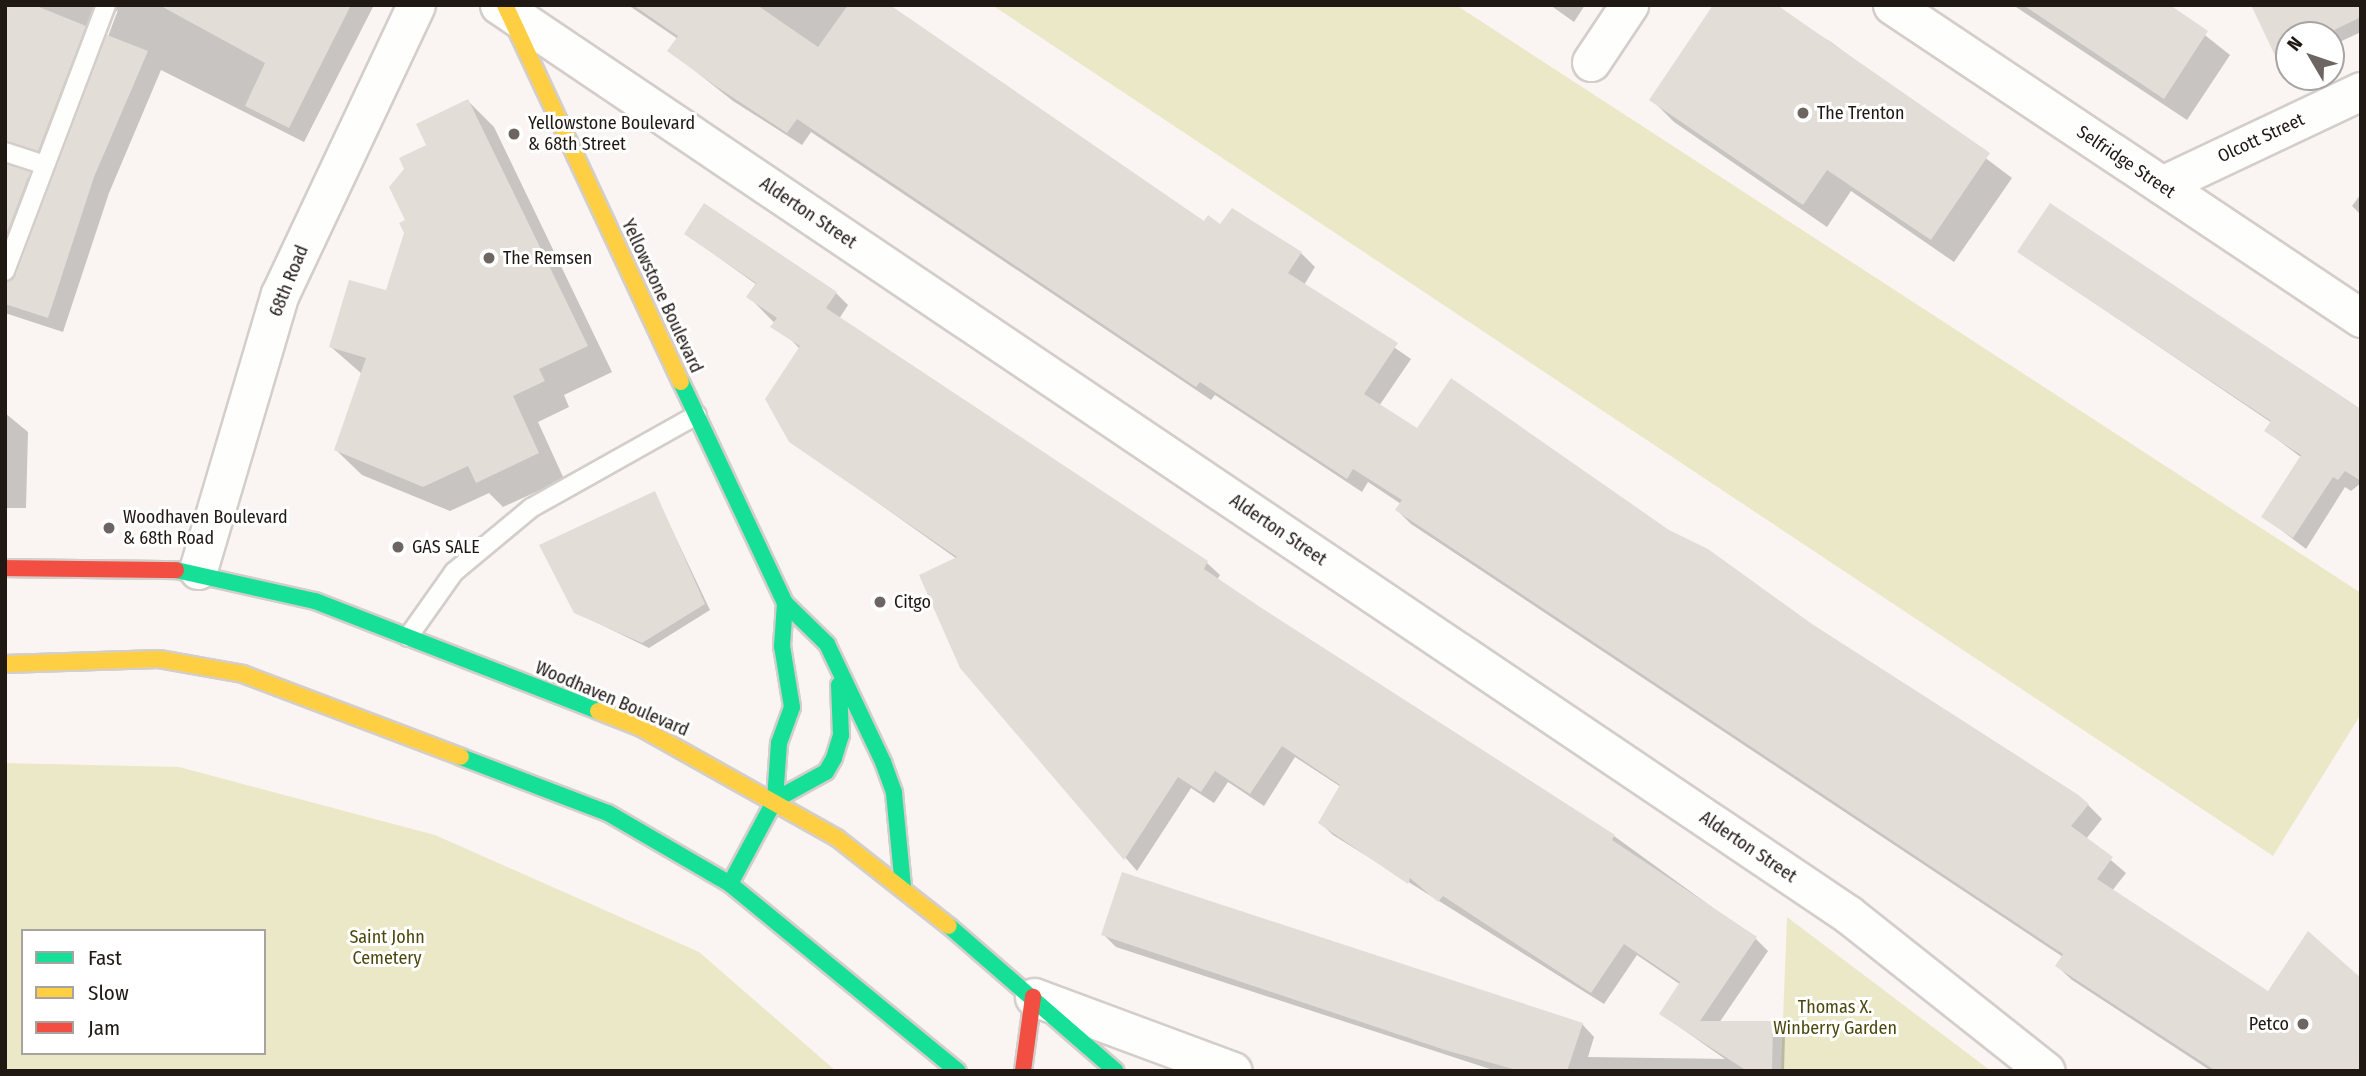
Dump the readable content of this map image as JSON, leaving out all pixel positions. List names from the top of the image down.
{
  "streets": {
    "main road": ["Yellowstone Boulevard", "Woodhaven Boulevard"],
    "street": [
      "Olcott Street",
      "Selfridge Street",
      "Alderton Street",
      "68th Road"
    ]
  },
  "crossings": [
    ["Olcott Street", "Selfridge Street"],
    ["Alderton Street", "Yellowstone Boulevard"],
    ["68th Road", "Woodhaven Boulevard"],
    ["Yellowstone Boulevard", "Woodhaven Boulevard"]
  ],
  "parks": ["Saint John Cemetery", "Thomas X. Winberry Garden"],
  "places": [
    "The Trenton",
    "Yellowstone Boulevard & 68th Street",
    "The Remsen",
    "Woodhaven Boulevard & 68th Road",
    "GAS SALE",
    "Citgo",
    "Petco"
  ],
  "legend": ["Fast", "Slow", "Jam"],
  "north": "top left"
}
